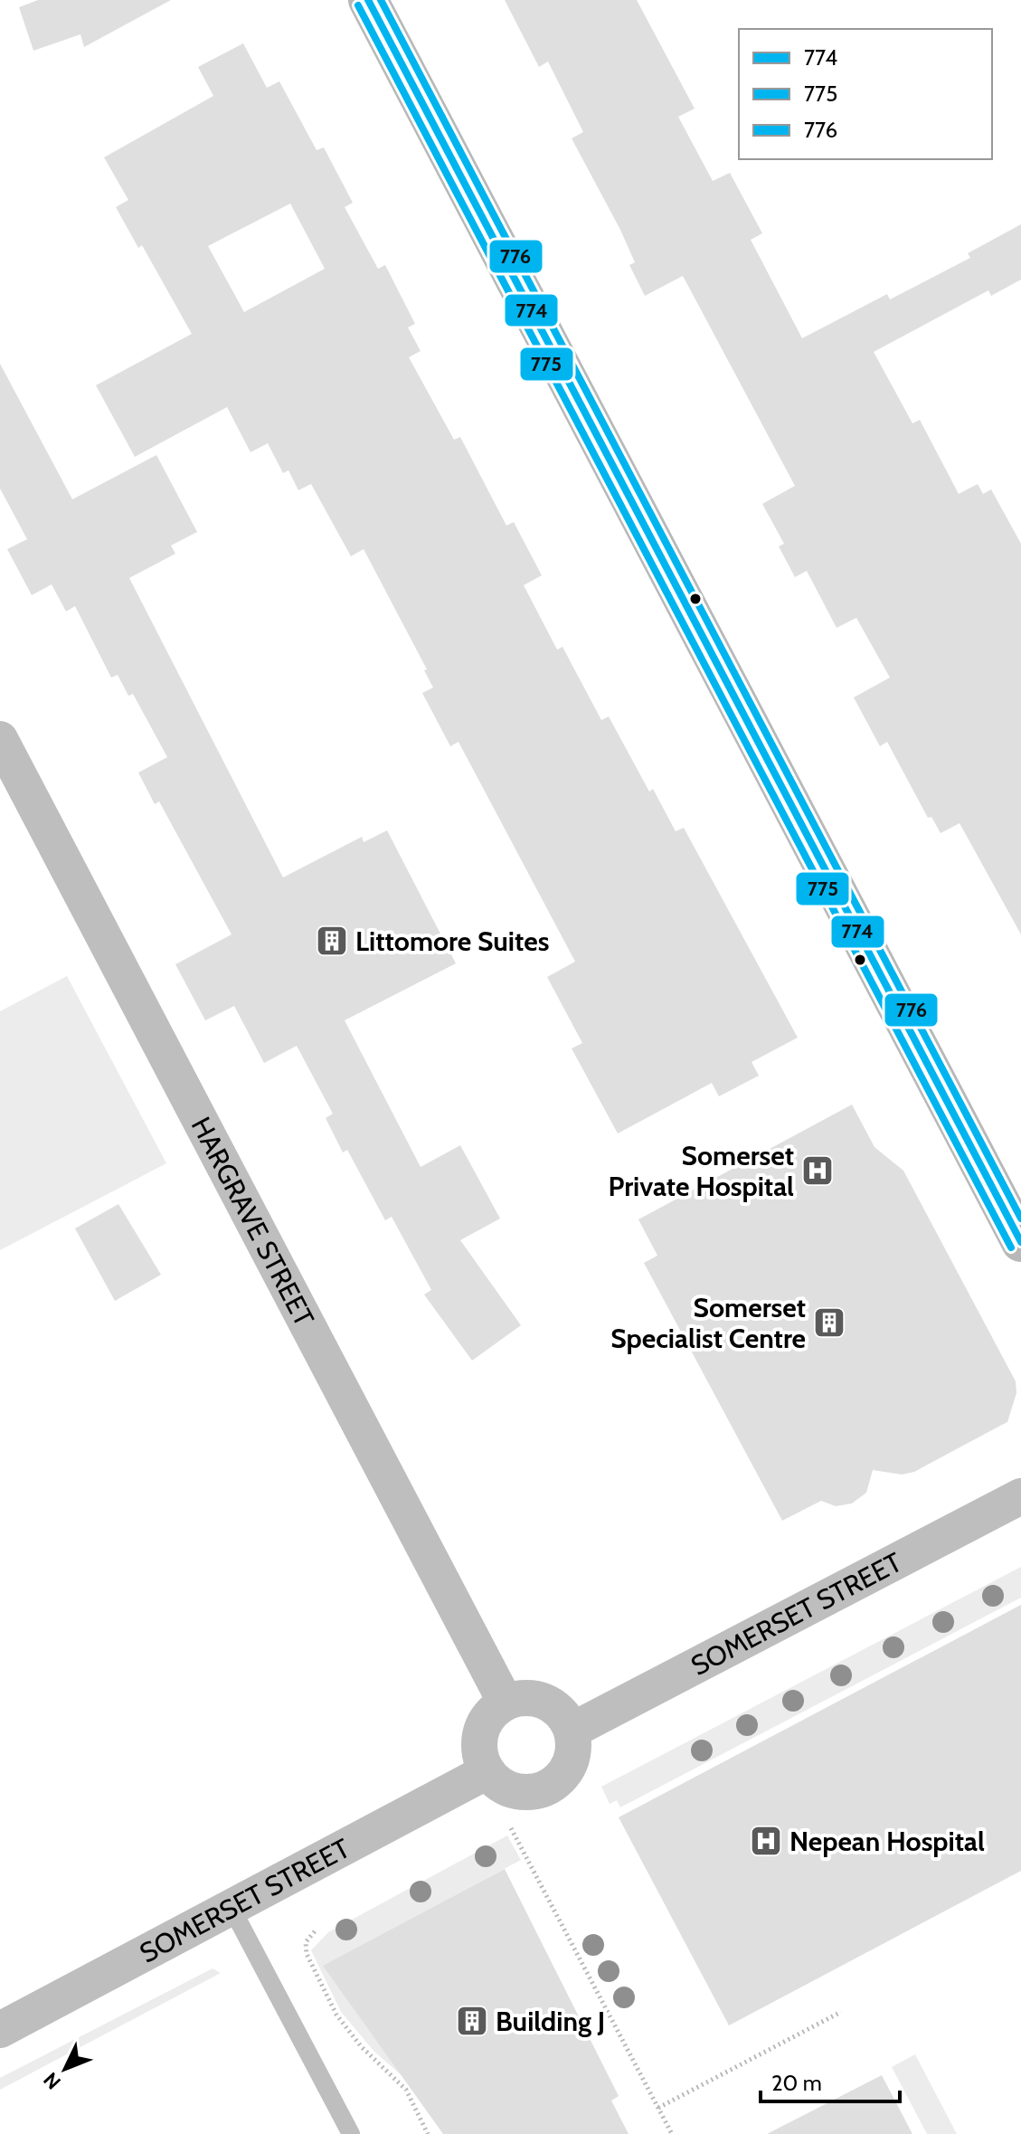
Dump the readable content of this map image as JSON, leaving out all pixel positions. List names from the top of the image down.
{
  "streets": {
    "street": ["HARGRAVE STREET", "SOMERSET STREET"]
  },
  "crossings": [
    ["HARGRAVE STREET", "SOMERSET STREET"]
  ],
  "places": {
    "building": ["Littomore Suites", "Somerset Specialist Centre", "Building J"],
    "hospital": ["Somerset Private Hospital", "Nepean Hospital"]
  },
  "lines": ["transit line 774", "transit line 776", "transit line 775"],
  "legend": ["774", "775", "776"],
  "scale_bar": "20 m",
  "north": "bottom left"
}
